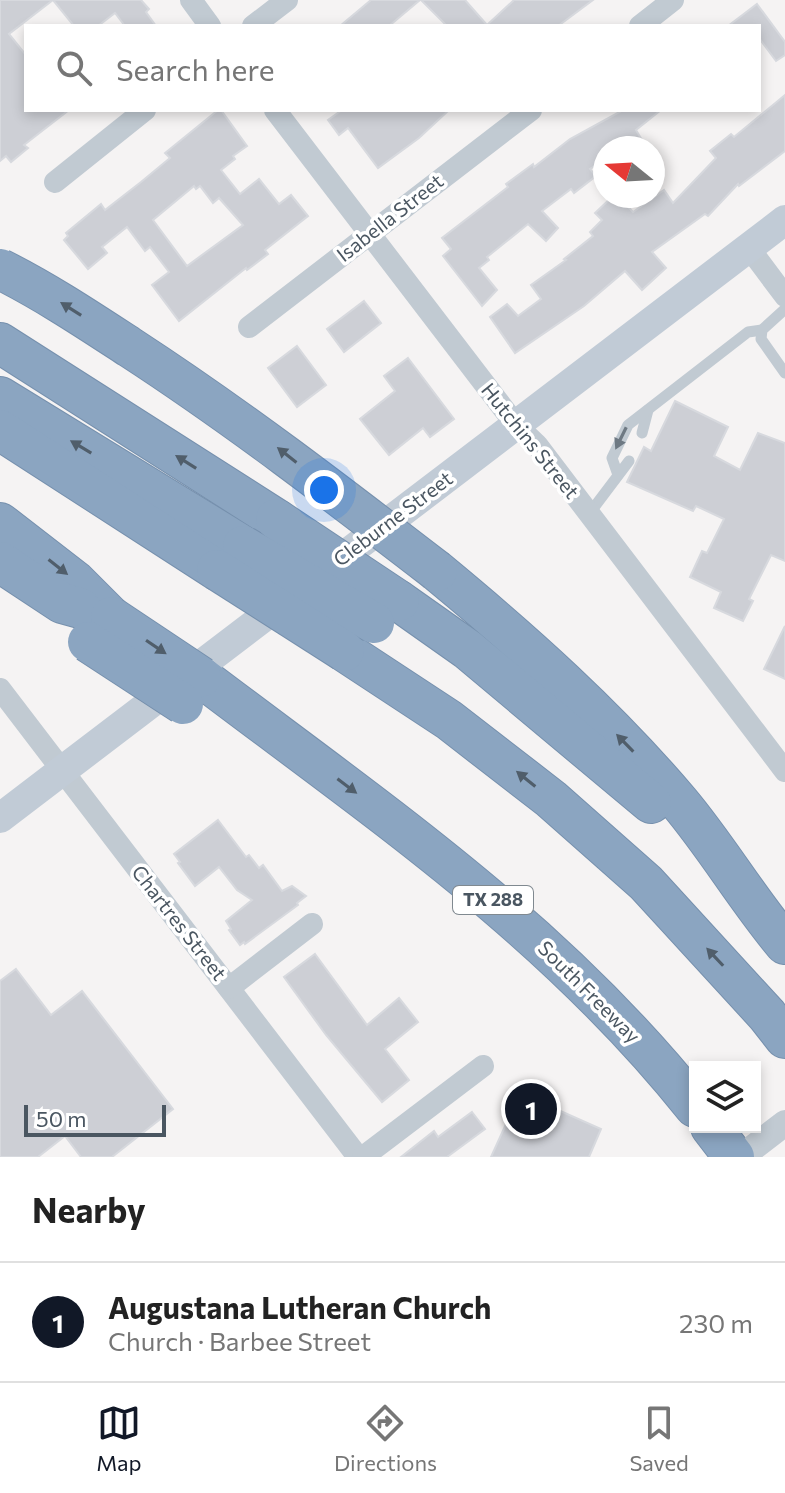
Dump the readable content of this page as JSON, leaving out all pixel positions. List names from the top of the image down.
{
  "streets": {
    "highway": ["TX 288", "South Freeway"],
    "main road": ["Cleburne Street"],
    "street": ["Isabella Street", "Hutchins Street", "Chartres Street"]
  },
  "crossings": [
    ["Isabella Street", "Hutchins Street"],
    ["Hutchins Street", "Cleburne Street"],
    ["Cleburne Street", "Chartres Street"]
  ],
  "scale_bar": "50 m",
  "north": "left",
  "page": {
    "search": "Search here",
    "pins": "1",
    "scale": "50 m",
    "heading": "Nearby",
    "list": [
      {
        "mark": "1",
        "name": "Augustana Lutheran Church",
        "note": "Church · Barbee Street",
        "value": "230 m"
      }
    ],
    "nav": ["Map", "Directions", "Saved"]
  }
}
